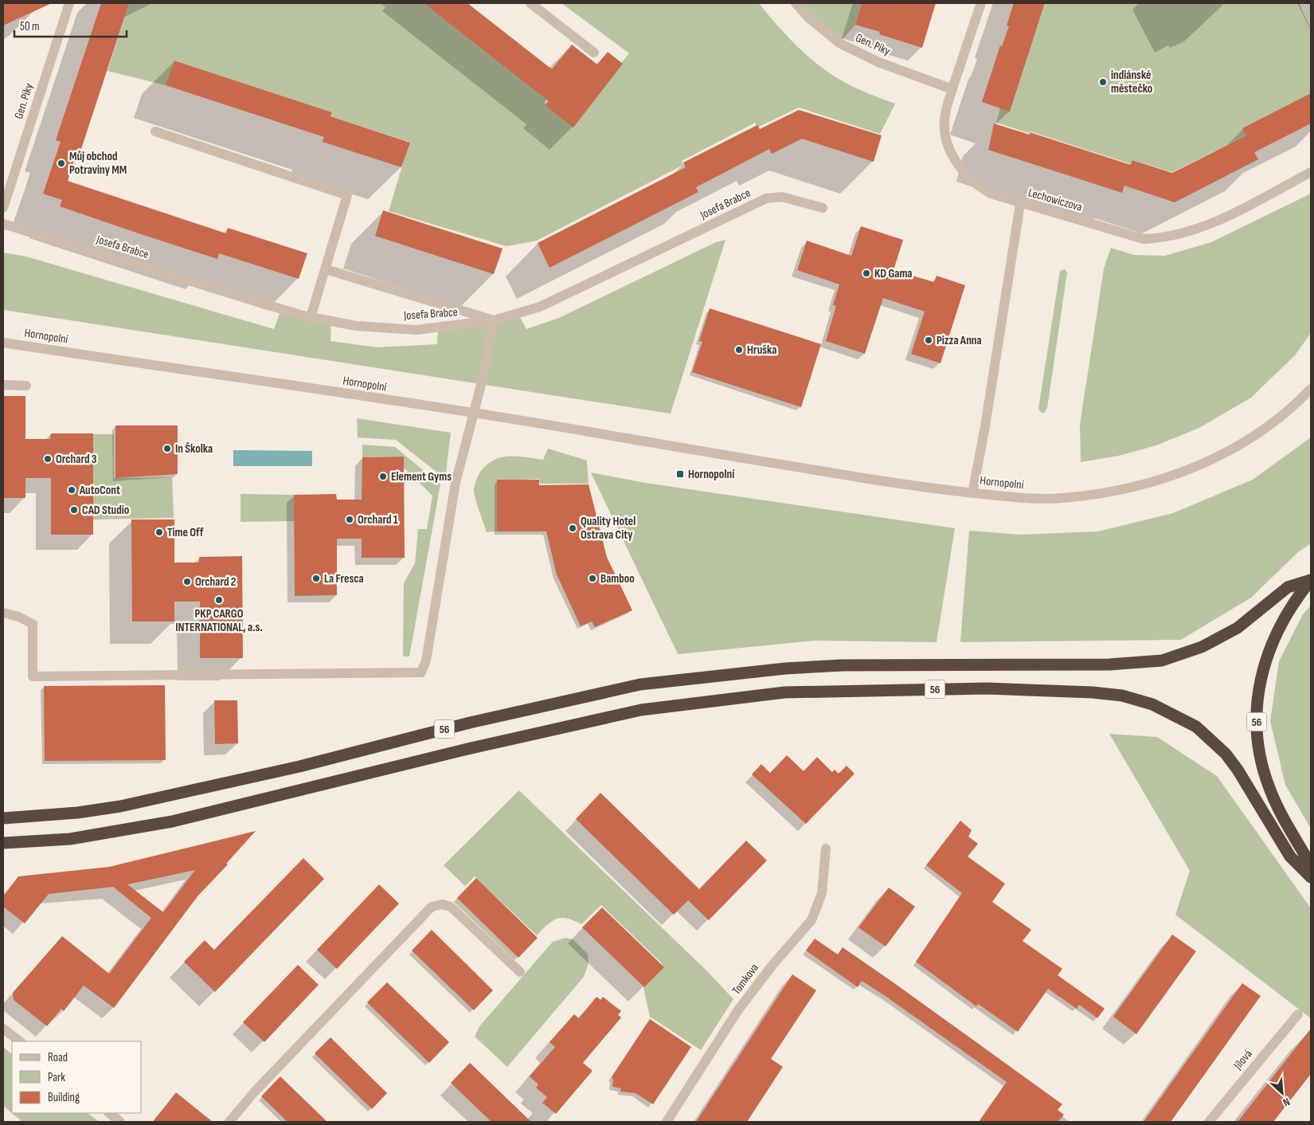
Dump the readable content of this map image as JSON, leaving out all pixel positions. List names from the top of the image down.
{
  "streets": {
    "highway": ["56"],
    "street": [
      "Gen. Píky",
      "Lechowiczova",
      "Josefa Brabce",
      "Hornopolní",
      "Tomkova",
      "Jílová"
    ]
  },
  "crossings": [
    ["Gen. Píky", "Lechowiczova"]
  ],
  "places": {
    "other": [
      "indiánské městečko",
      "Můj obchod Potraviny MM",
      "KD Gama",
      "Pizza Anna",
      "Hruška",
      "In Školka",
      "Orchard 3",
      "Element Gyms",
      "AutoCont",
      "CAD Studio",
      "Orchard 1",
      "Quality Hotel Ostrava City",
      "Time Off",
      "La Fresca",
      "Bamboo",
      "Orchard 2",
      "PKP CARGO INTERNATIONAL, a.s."
    ],
    "transit": ["Hornopolní"]
  },
  "legend": ["Road", "Park", "Building"],
  "scale_bar": "50 m",
  "north": "bottom right"
}
